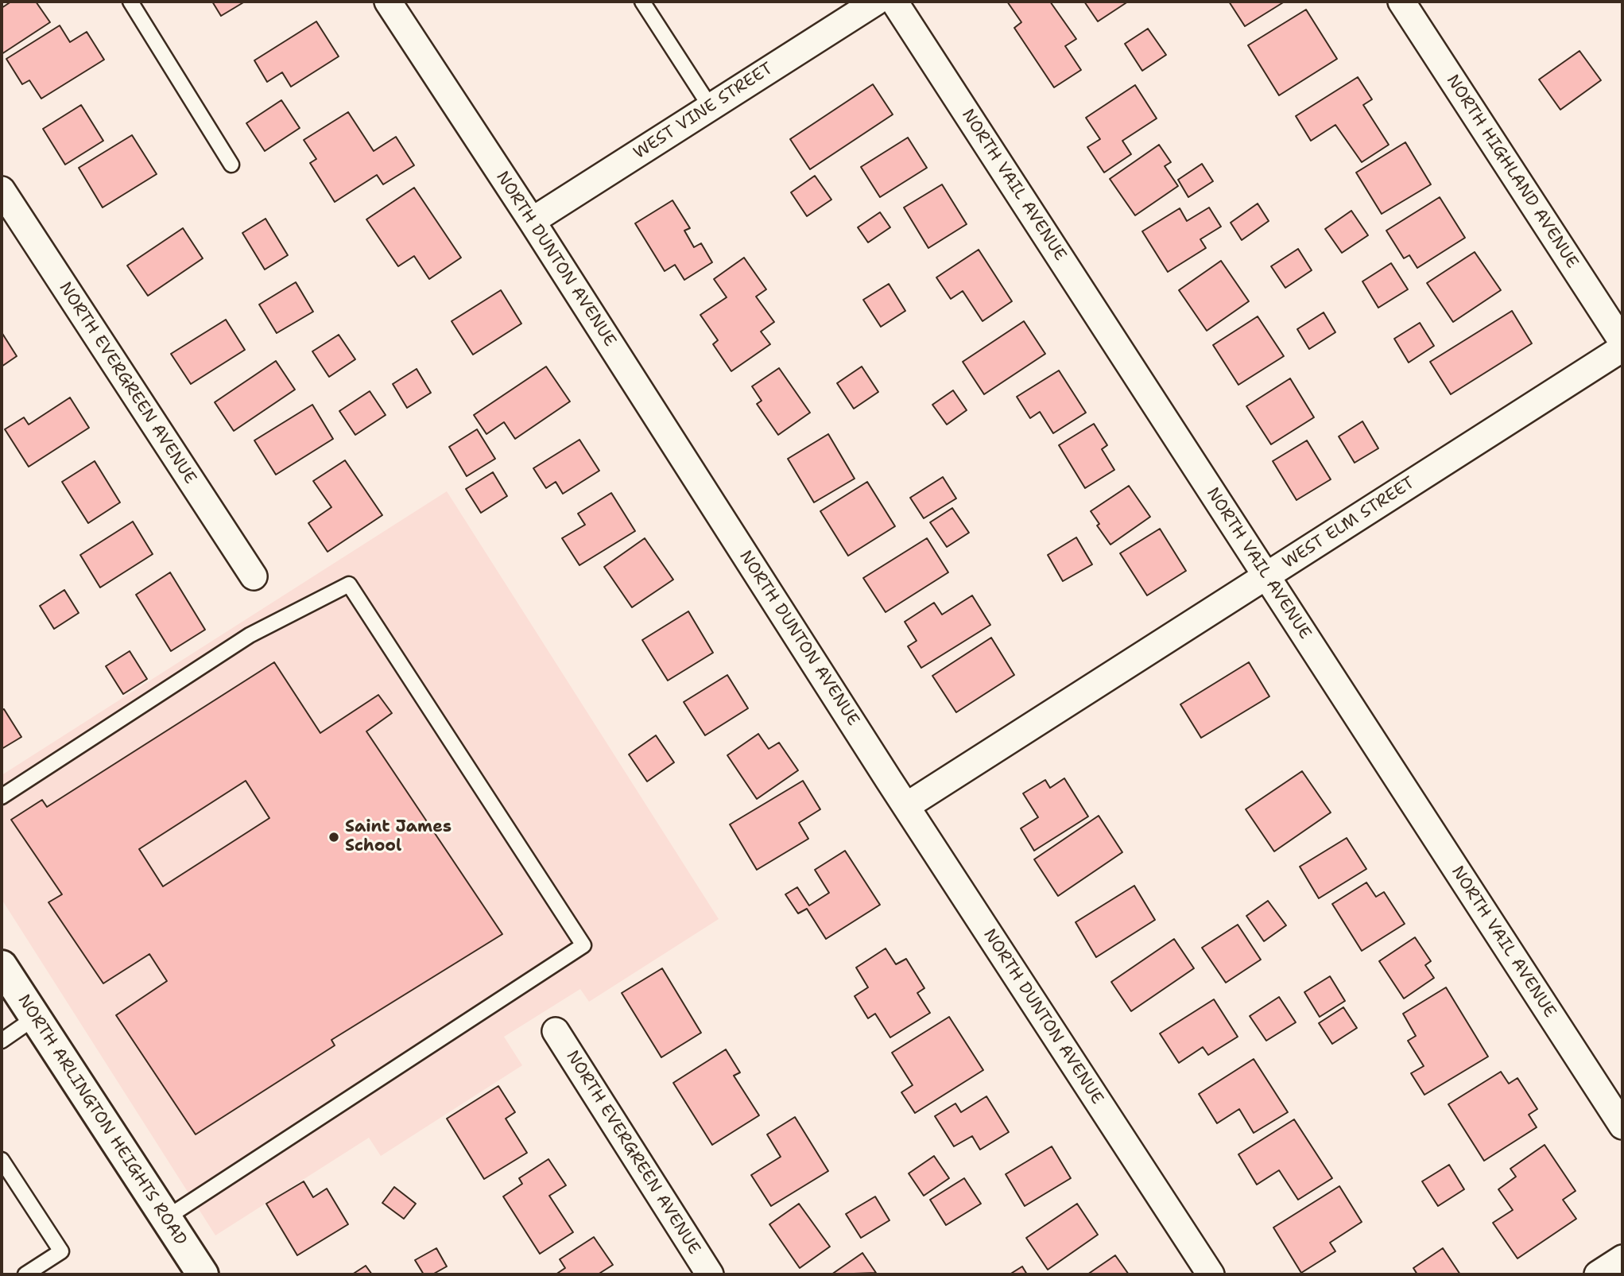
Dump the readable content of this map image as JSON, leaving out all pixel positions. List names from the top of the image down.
{
  "streets": {
    "main road": ["NORTH ARLINGTON HEIGHTS ROAD"],
    "street": [
      "WEST VINE STREET",
      "NORTH HIGHLAND AVENUE",
      "NORTH VAIL AVENUE",
      "NORTH DUNTON AVENUE",
      "NORTH EVERGREEN AVENUE",
      "WEST ELM STREET"
    ]
  },
  "crossings": [
    ["WEST VINE STREET", "NORTH DUNTON AVENUE"],
    ["NORTH VAIL AVENUE", "WEST ELM STREET"],
    ["NORTH DUNTON AVENUE", "WEST ELM STREET"]
  ],
  "places": ["Saint James School"]
}
